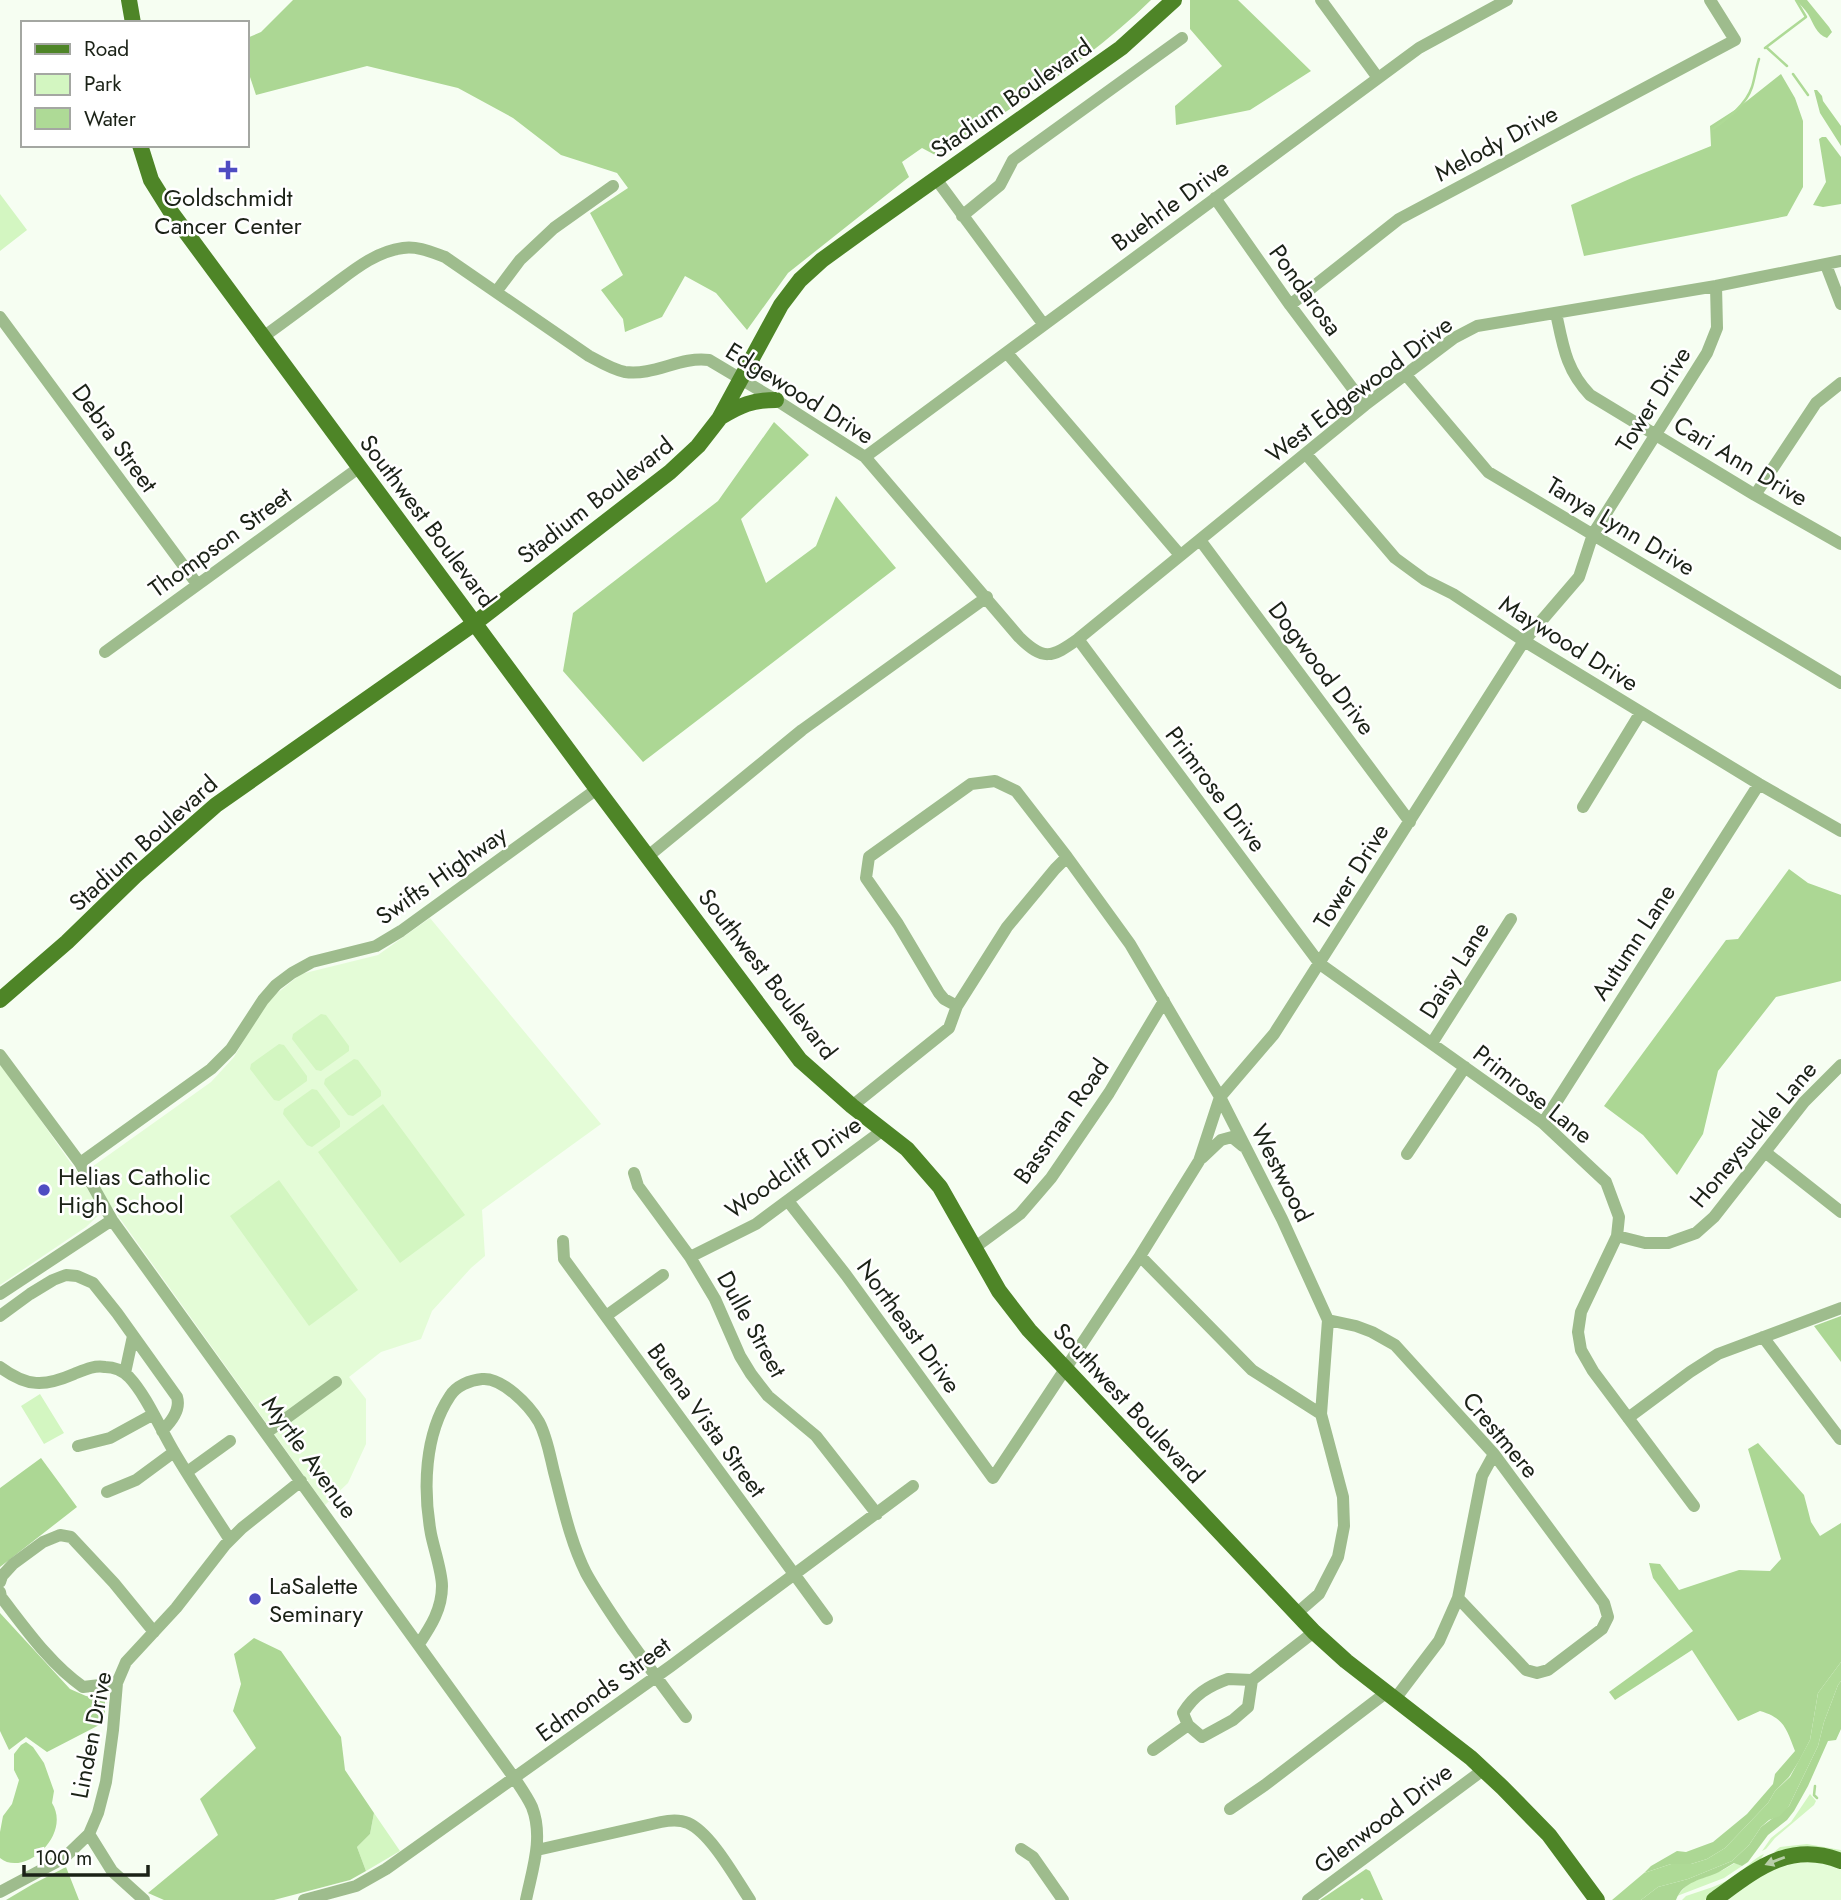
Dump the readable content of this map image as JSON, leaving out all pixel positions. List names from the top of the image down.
{
  "streets": {
    "main road": ["Stadium Boulevard", "Southwest Boulevard"],
    "street": [
      "Melody Drive",
      "Buehrle Drive",
      "Pondarosa",
      "West Edgewood Drive",
      "Edgewood Drive",
      "Tower Drive",
      "Debra Street",
      "Cari Ann Drive",
      "Tanya Lynn Drive",
      "Thompson Street",
      "Maywood Drive",
      "Dogwood Drive",
      "Primrose Drive",
      "Swifts Highway",
      "Autumn Lane",
      "Daisy Lane",
      "Primrose Lane",
      "Bassman Road",
      "Honeysuckle Lane",
      "Woodcliff Drive",
      "Westwood",
      "Dulle Street",
      "Northeast Drive",
      "Buena Vista Street",
      "Crestmere",
      "Myrtle Avenue",
      "Edmonds Street",
      "Linden Drive",
      "Glenwood Drive"
    ]
  },
  "crossings": [
    ["Stadium Boulevard", "Edgewood Drive"],
    ["Stadium Boulevard", "Southwest Boulevard"],
    ["Melody Drive", "Pondarosa"],
    ["Buehrle Drive", "Pondarosa"],
    ["Buehrle Drive", "Edgewood Drive"],
    ["Pondarosa", "West Edgewood Drive"],
    ["West Edgewood Drive", "Edgewood Drive"],
    ["West Edgewood Drive", "Tower Drive"],
    ["West Edgewood Drive", "Cari Ann Drive"],
    ["West Edgewood Drive", "Tanya Lynn Drive"],
    ["West Edgewood Drive", "Maywood Drive"],
    ["West Edgewood Drive", "Dogwood Drive"],
    ["West Edgewood Drive", "Primrose Drive"],
    ["Edgewood Drive", "Southwest Boulevard"],
    ["Edgewood Drive", "Primrose Drive"],
    ["Tower Drive", "Cari Ann Drive"],
    ["Tower Drive", "Southwest Boulevard"],
    ["Tower Drive", "Tanya Lynn Drive"],
    ["Tower Drive", "Maywood Drive"],
    ["Tower Drive", "Dogwood Drive"],
    ["Tower Drive", "Primrose Drive"],
    ["Tower Drive", "Primrose Lane"],
    ["Tower Drive", "Westwood"],
    ["Tower Drive", "Northeast Drive"],
    ["Debra Street", "Thompson Street"],
    ["Southwest Boulevard", "Thompson Street"],
    ["Southwest Boulevard", "Swifts Highway"],
    ["Southwest Boulevard", "Bassman Road"],
    ["Southwest Boulevard", "Woodcliff Drive"],
    ["Southwest Boulevard", "Westwood"],
    ["Southwest Boulevard", "Glenwood Drive"],
    ["Maywood Drive", "Autumn Lane"],
    ["Primrose Drive", "Primrose Lane"],
    ["Swifts Highway", "Myrtle Avenue"],
    ["Autumn Lane", "Primrose Lane"],
    ["Daisy Lane", "Primrose Lane"],
    ["Primrose Lane", "Honeysuckle Lane"],
    ["Bassman Road", "Westwood"],
    ["Woodcliff Drive", "Dulle Street"],
    ["Woodcliff Drive", "Northeast Drive"],
    ["Westwood", "Crestmere"],
    ["Dulle Street", "Edmonds Street"],
    ["Buena Vista Street", "Edmonds Street"],
    ["Myrtle Avenue", "Edmonds Street"],
    ["Myrtle Avenue", "Linden Drive"]
  ],
  "places": {
    "health": ["Goldschmidt Cancer Center"],
    "other": ["Helias Catholic High School", "LaSalette Seminary"]
  },
  "legend": ["Road", "Park", "Water"],
  "scale_bar": "100 m"
}
